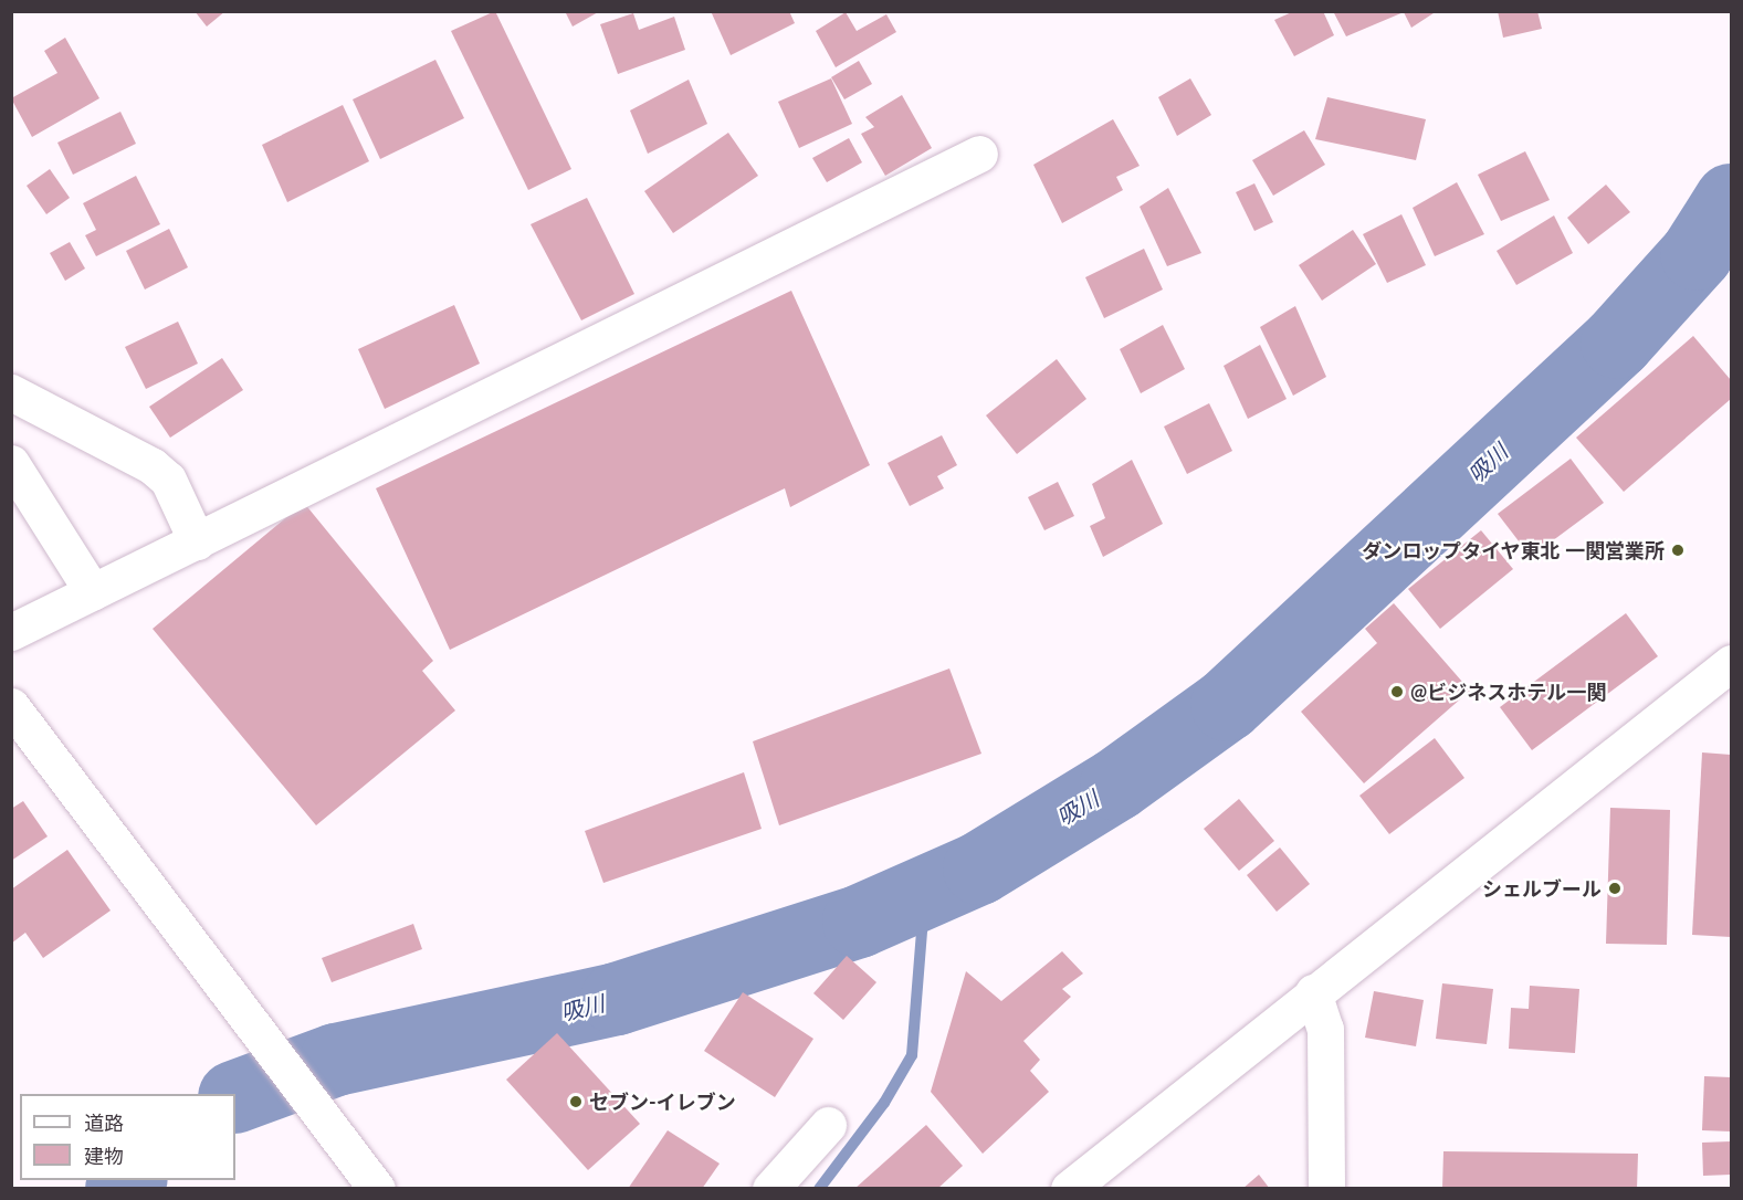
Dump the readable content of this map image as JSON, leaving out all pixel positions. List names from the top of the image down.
{
  "water": ["吸川"],
  "places": [
    "ダンロップタイヤ東北 一関営業所",
    "@ビジネスホテル一関",
    "シェルブール",
    "セブン-イレブン"
  ],
  "legend": ["道路", "建物"]
}
